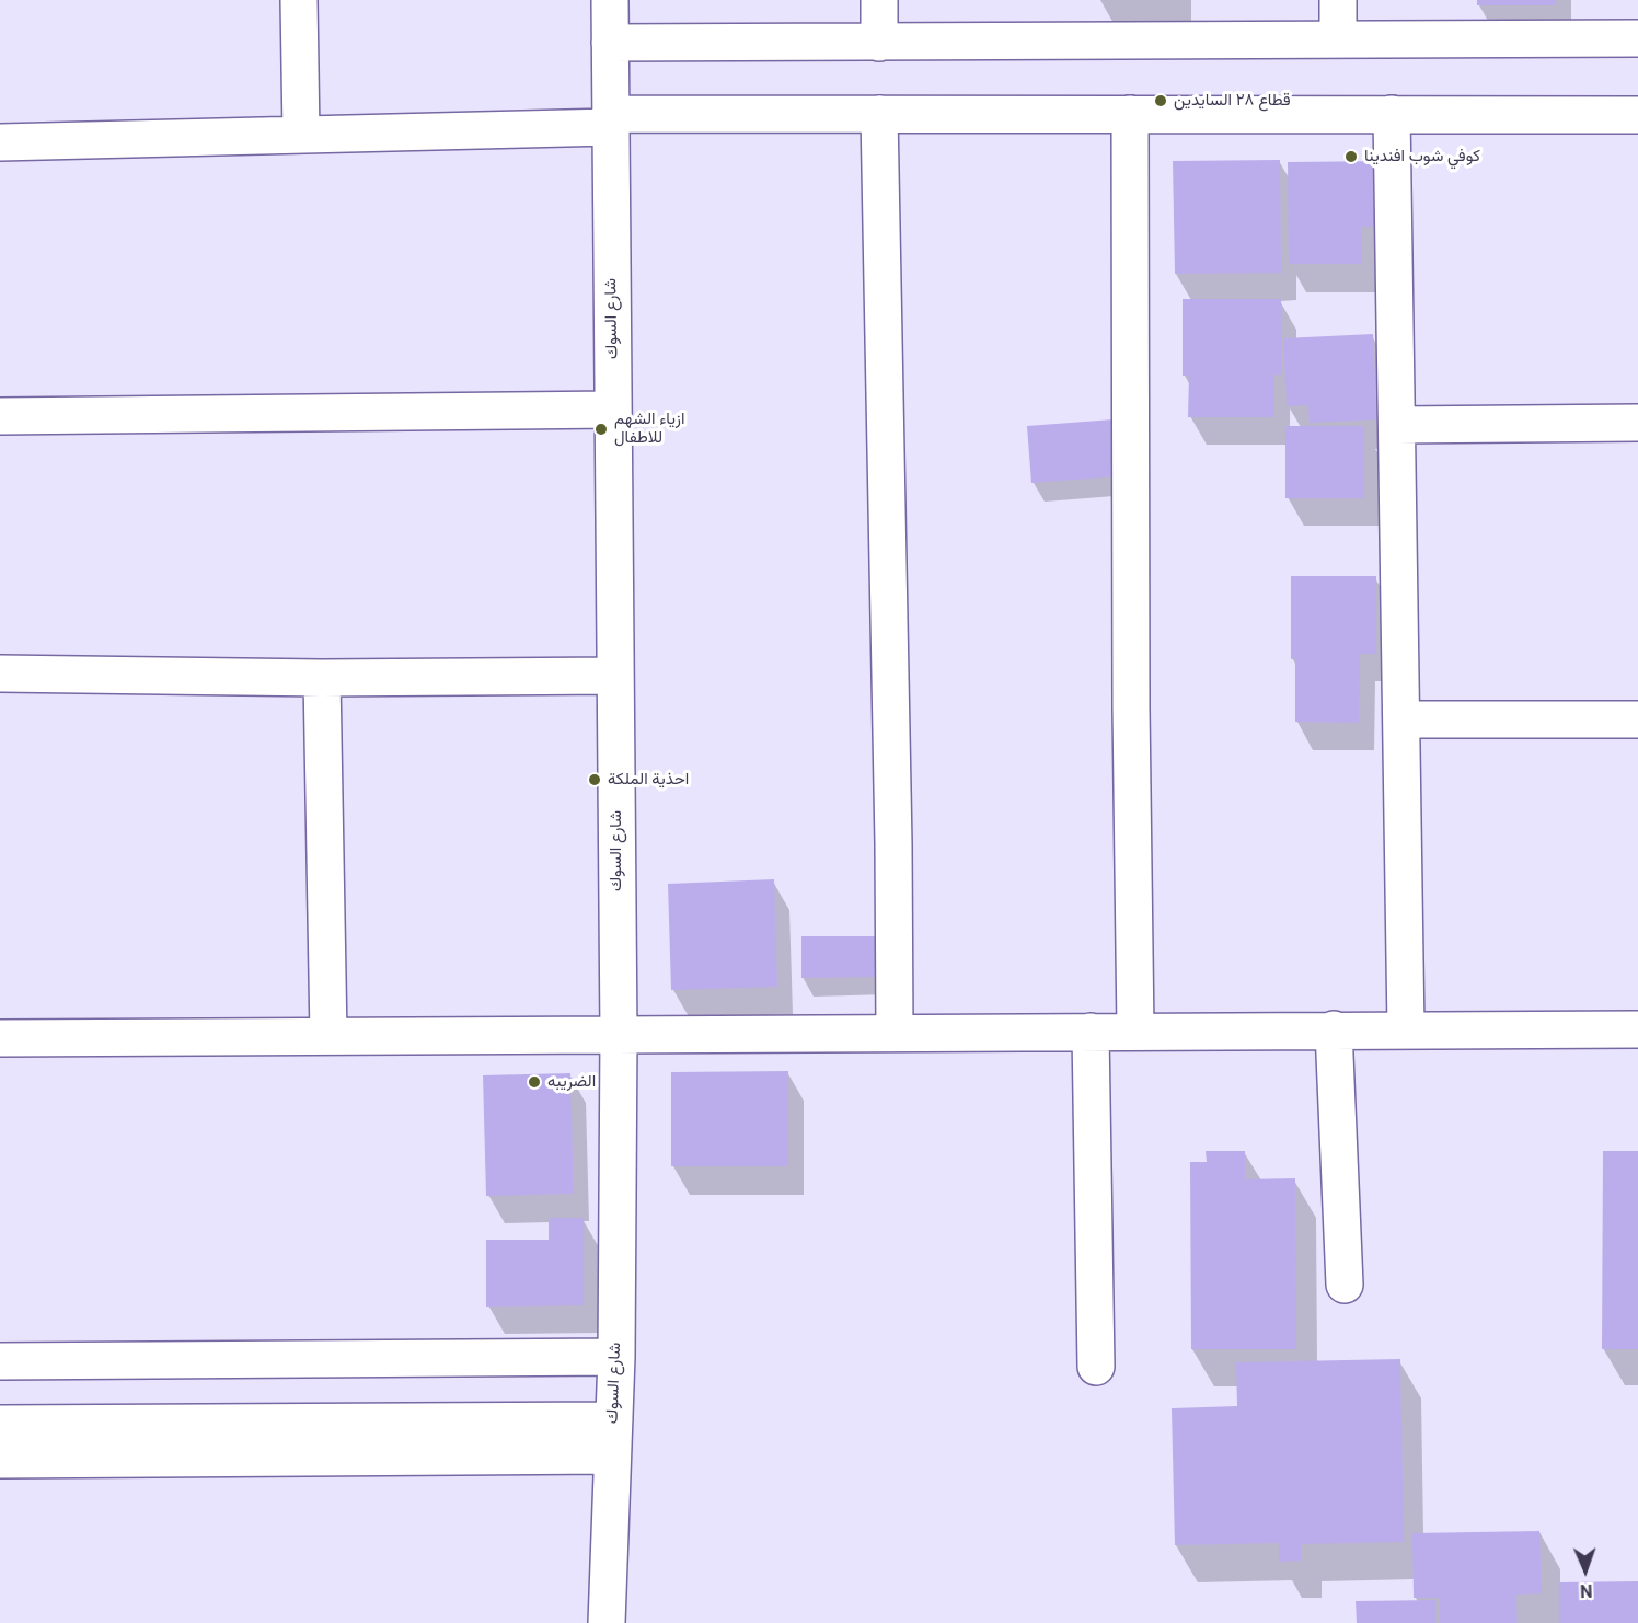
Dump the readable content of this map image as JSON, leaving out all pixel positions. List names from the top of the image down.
{
  "streets": {
    "street": ["شارع السوك"]
  },
  "places": [
    "قطاع ٢٨ السايدين",
    "كوفي شوب افندينا",
    "ازياء الشهم للاطفال",
    "احذية الملكة",
    "الضريبه"
  ],
  "north": "bottom"
}
